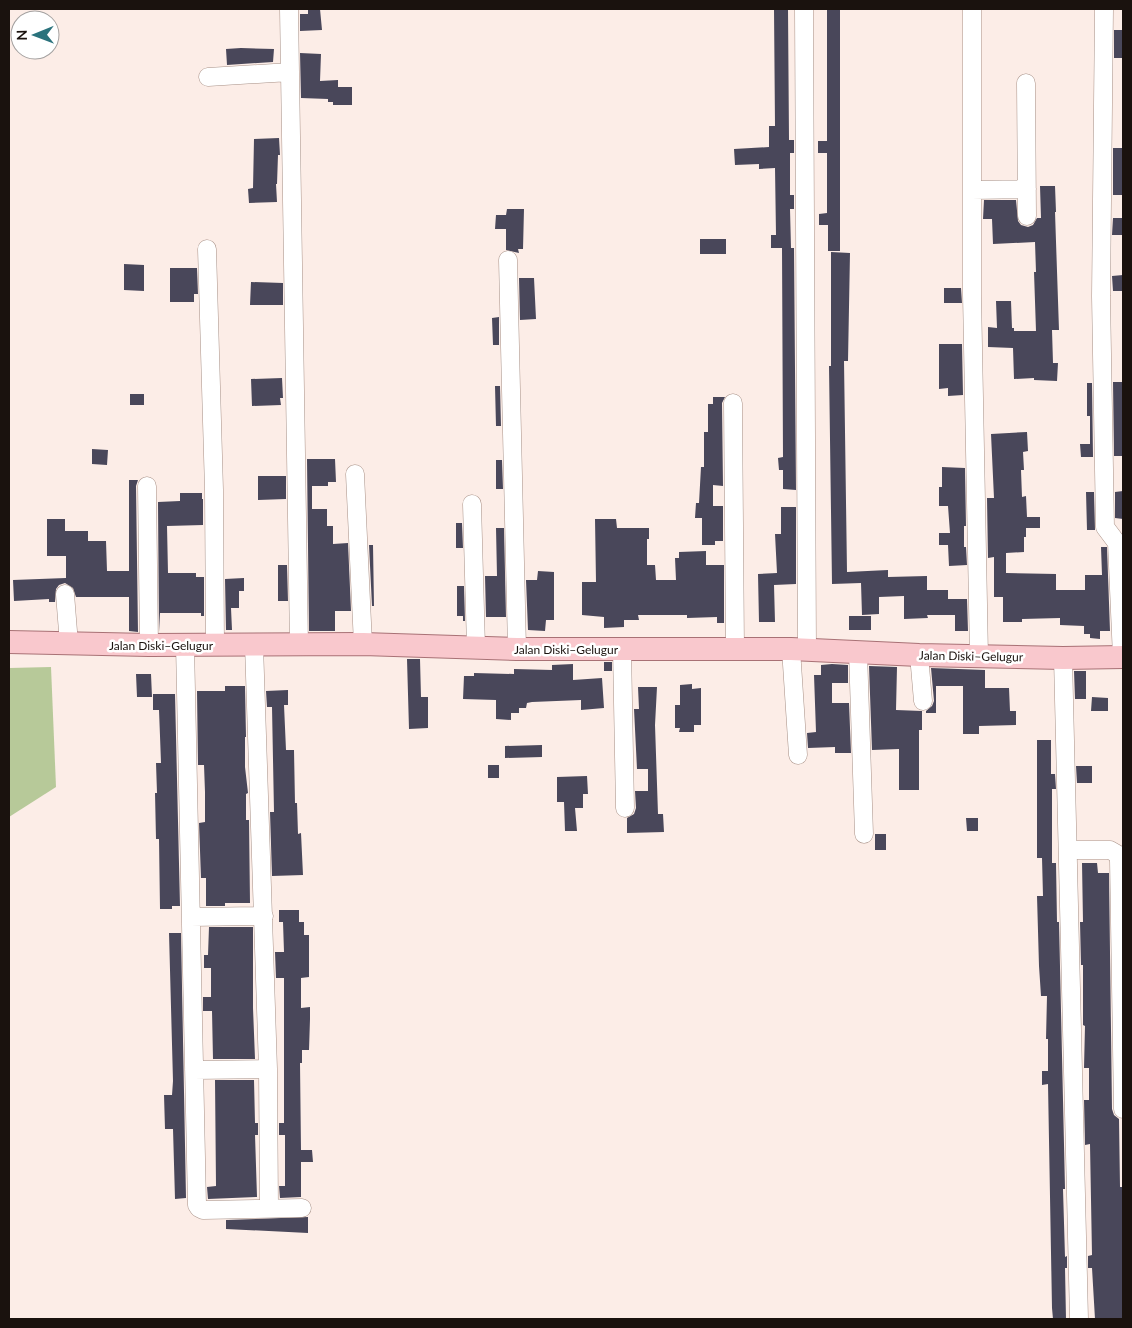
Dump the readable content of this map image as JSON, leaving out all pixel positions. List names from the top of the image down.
{
  "streets": {
    "main road": ["Jalan Diski–Gelugur"]
  },
  "north": "left"
}
